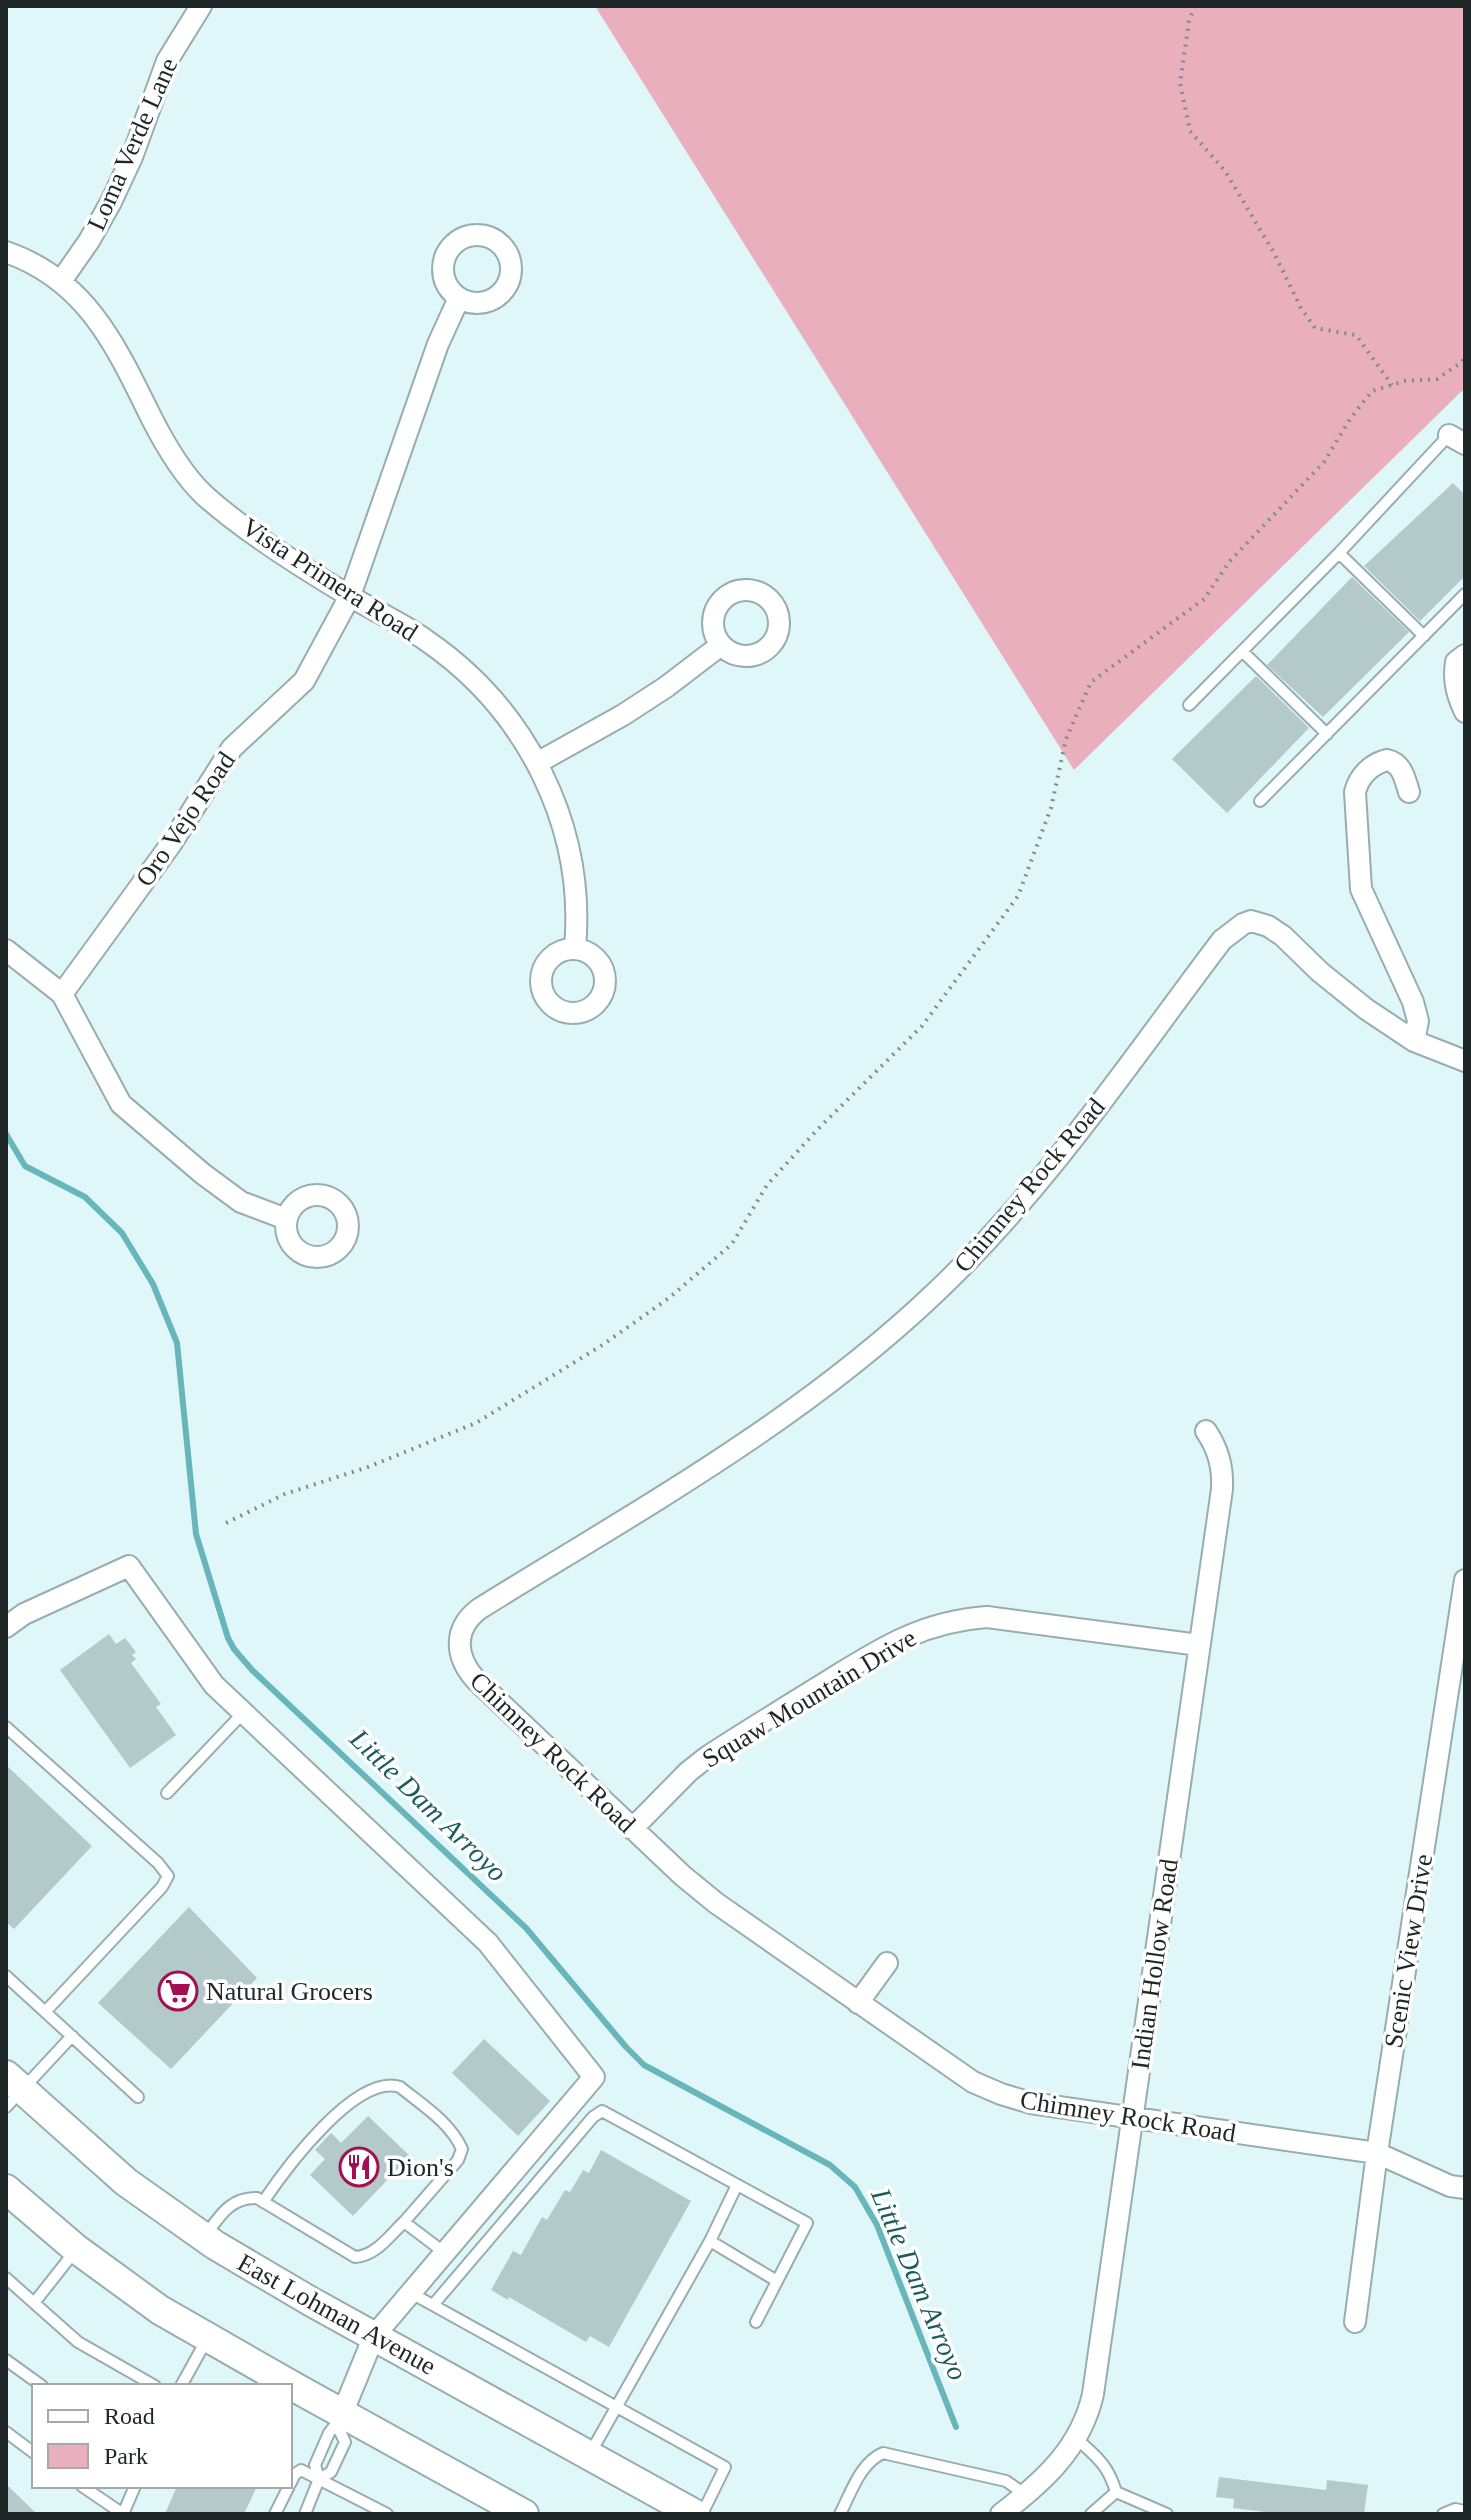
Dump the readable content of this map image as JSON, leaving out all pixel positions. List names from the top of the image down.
{
  "streets": {
    "main road": ["East Lohman Avenue"],
    "street": [
      "Loma Verde Lane",
      "Vista Primera Road",
      "Oro Vejo Road",
      "Chimney Rock Road",
      "Squaw Mountain Drive",
      "Scenic View Drive",
      "Indian Hollow Road"
    ]
  },
  "crossings": [
    ["Loma Verde Lane", "Vista Primera Road"],
    ["Vista Primera Road", "Oro Vejo Road"],
    ["Chimney Rock Road", "Squaw Mountain Drive"],
    ["Chimney Rock Road", "Scenic View Drive"],
    ["Chimney Rock Road", "Indian Hollow Road"],
    ["Squaw Mountain Drive", "Indian Hollow Road"]
  ],
  "water": ["Little Dam Arroyo"],
  "places": {
    "supermarket": ["Natural Grocers"],
    "restaurant": ["Dion's"]
  },
  "legend": ["Road", "Park"]
}
